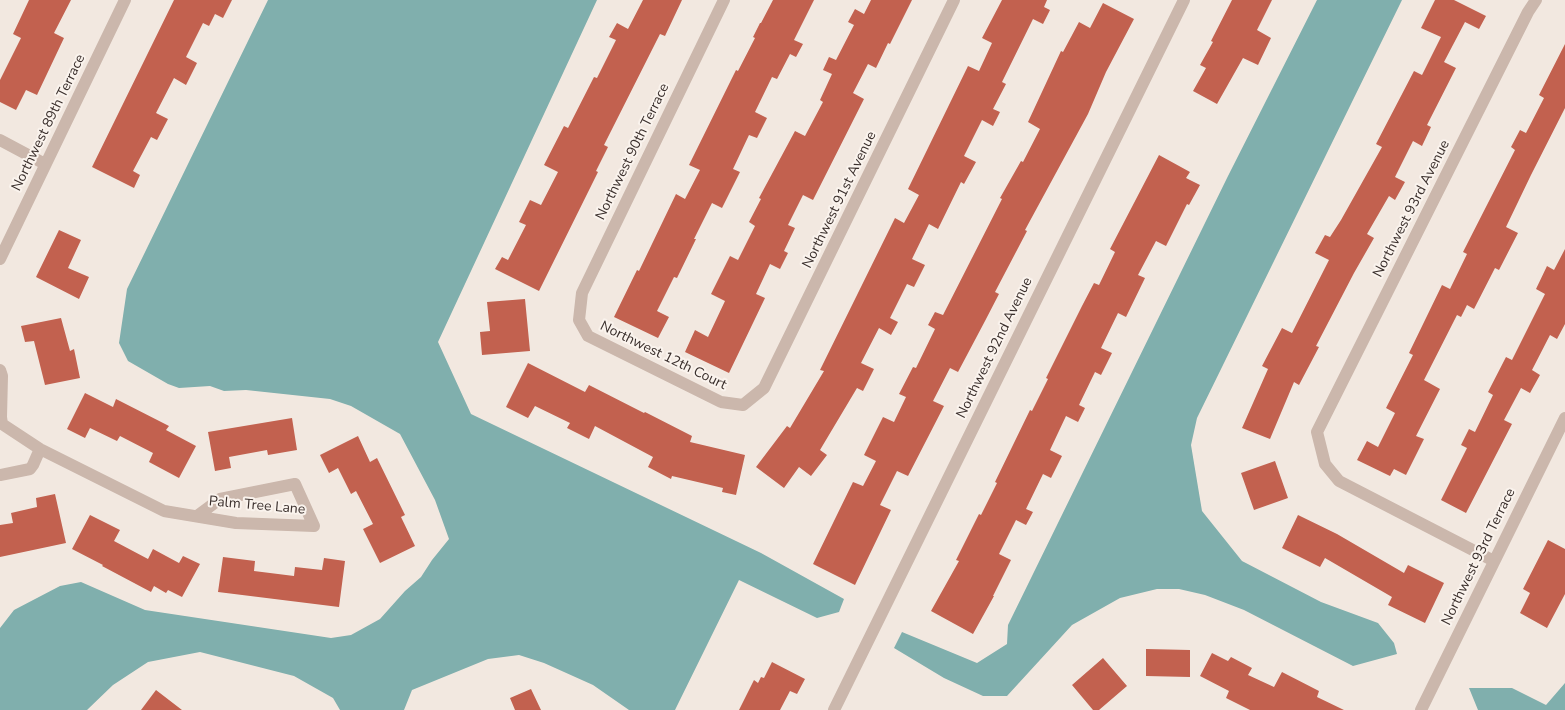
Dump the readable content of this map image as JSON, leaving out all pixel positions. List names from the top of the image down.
{
  "streets": {
    "street": [
      "Northwest 89th Terrace",
      "Northwest 90th Terrace",
      "Northwest 91st Avenue",
      "Northwest 93rd Avenue",
      "Northwest 92nd Avenue",
      "Northwest 12th Court",
      "Palm Tree Lane",
      "Northwest 93rd Terrace"
    ]
  },
  "crossings": [
    ["Northwest 90th Terrace", "Northwest 12th Court"],
    ["Northwest 91st Avenue", "Northwest 12th Court"],
    ["Northwest 93rd Avenue", "Northwest 93rd Terrace"]
  ]
}
